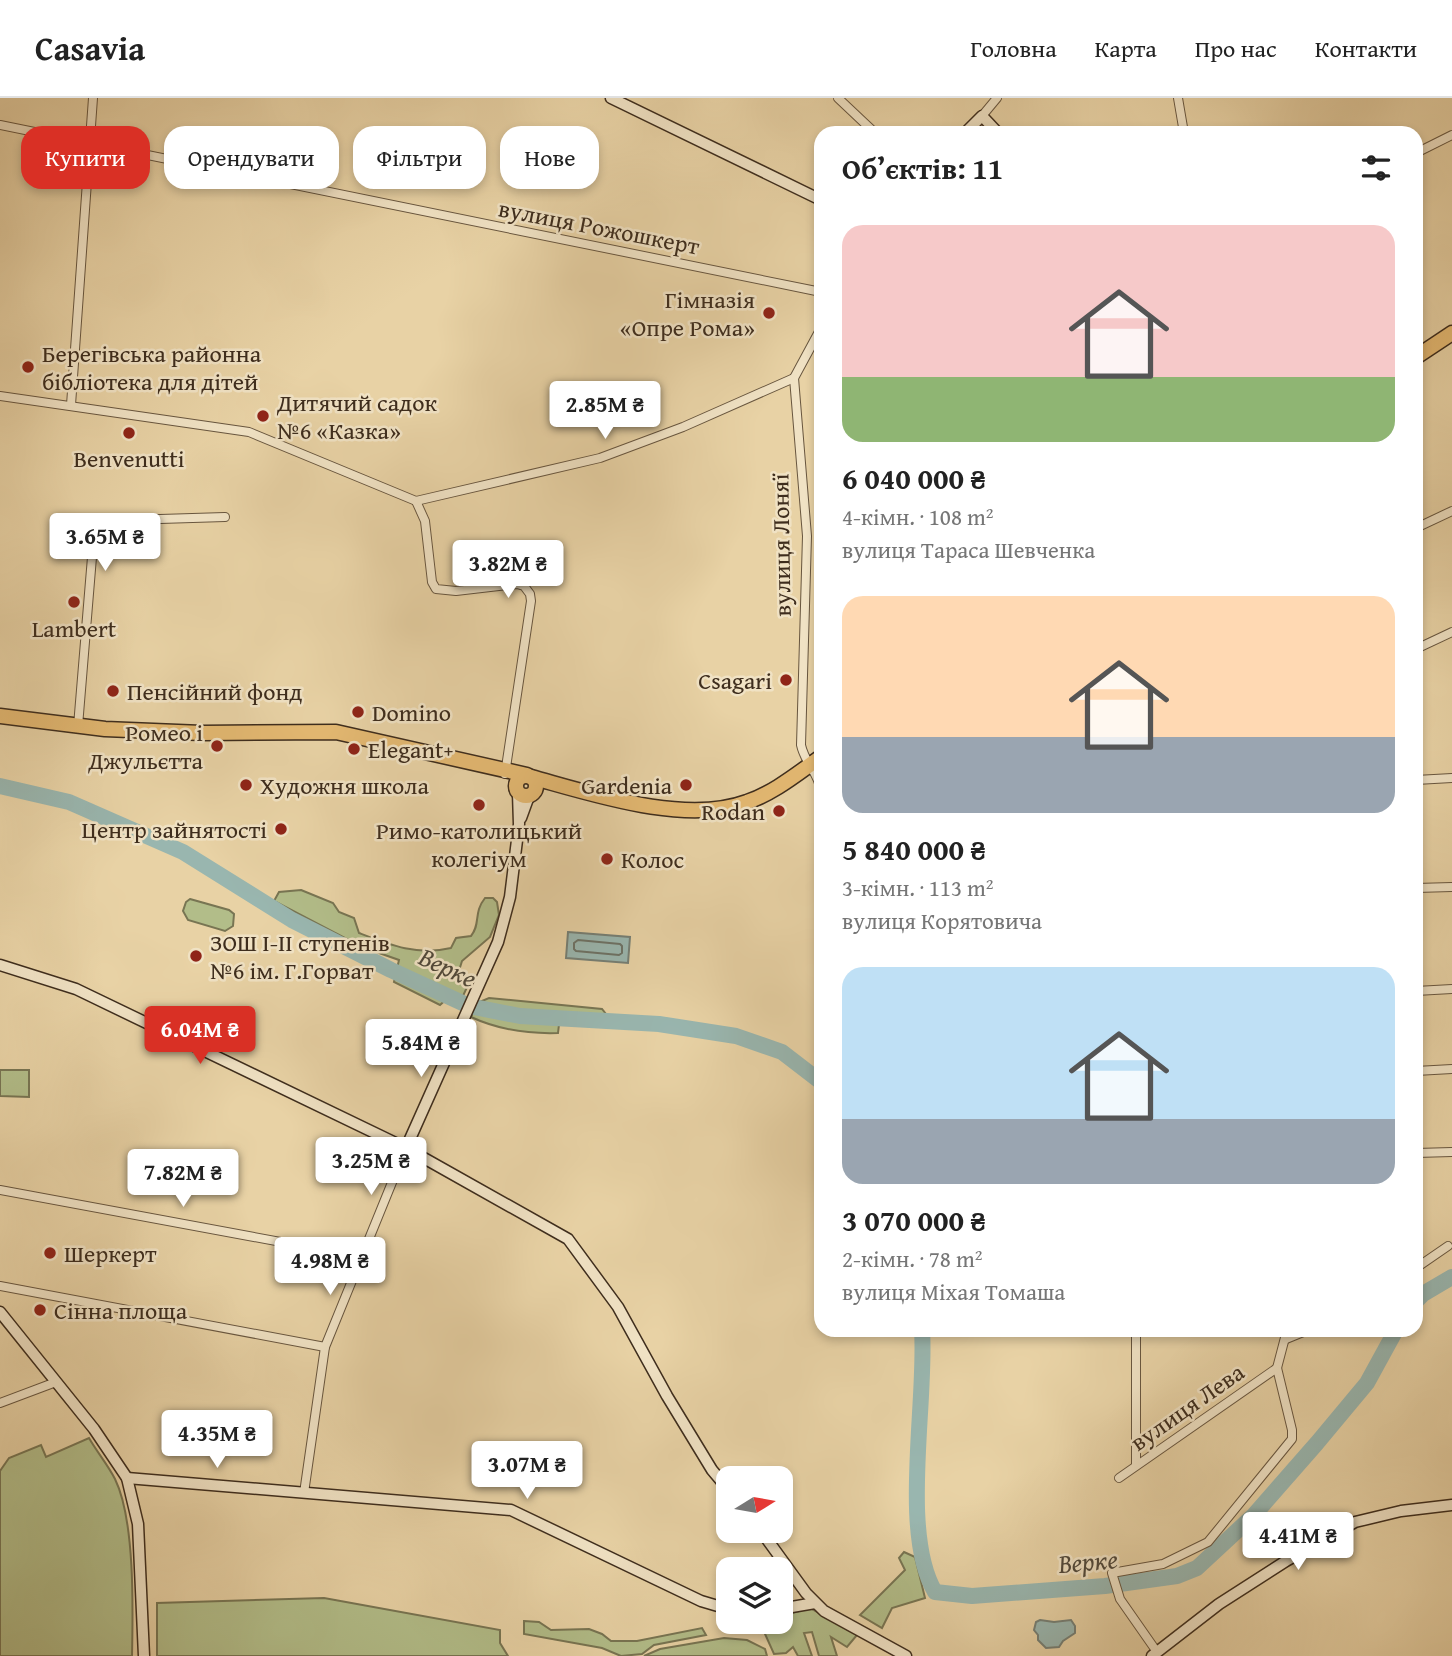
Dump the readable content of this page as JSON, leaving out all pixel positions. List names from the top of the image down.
{
  "streets": {
    "street": ["вулиця Рожошкерт", "вулиця Лоняї", "вулиця Лева"]
  },
  "water": ["Верке"],
  "places": [
    "Гімназія «Опре Рома»",
    "Берегівська районна бібліотека для дітей",
    "Дитячий садок №6 «Казка»",
    "Benvenutti",
    "Lambert",
    "Csagari",
    "Пенсійний фонд",
    "Domino",
    "Ромео і Джульєтта",
    "Elegant+",
    "Художня школа",
    "Gardenia",
    "Римо-католицький колегіум",
    "Rodan",
    "Центр зайнятості",
    "Колос",
    "ЗОШ І-ІІ ступенів №6 ім. Г.Горват",
    "Шеркерт",
    "Сінна площа"
  ],
  "north": "right",
  "page": {
    "header": "Casavia",
    "nav": [
      "Головна",
      "Карта",
      "Про нас",
      "Контакти"
    ],
    "chip": [
      "Купити",
      "Орендувати",
      "Фільтри",
      "Нове"
    ],
    "heading": "Об’єктів: 11",
    "list": [
      {
        "name": "6 040 000 ₴",
        "note": "4-кімн. · 108 m² · вулиця Тараса Шевченка"
      },
      {
        "name": "5 840 000 ₴",
        "note": "3-кімн. · 113 m² · вулиця Корятовича"
      },
      {
        "name": "3 070 000 ₴",
        "note": "2-кімн. · 78 m² · вулиця Міхая Томаша"
      }
    ],
    "price": [
      "2.85M ₴",
      "3.65M ₴",
      "3.82M ₴",
      "6.04M ₴",
      "5.84M ₴",
      "3.25M ₴",
      "7.82M ₴",
      "4.98M ₴",
      "4.35M ₴",
      "3.07M ₴",
      "4.41M ₴"
    ]
  }
}
